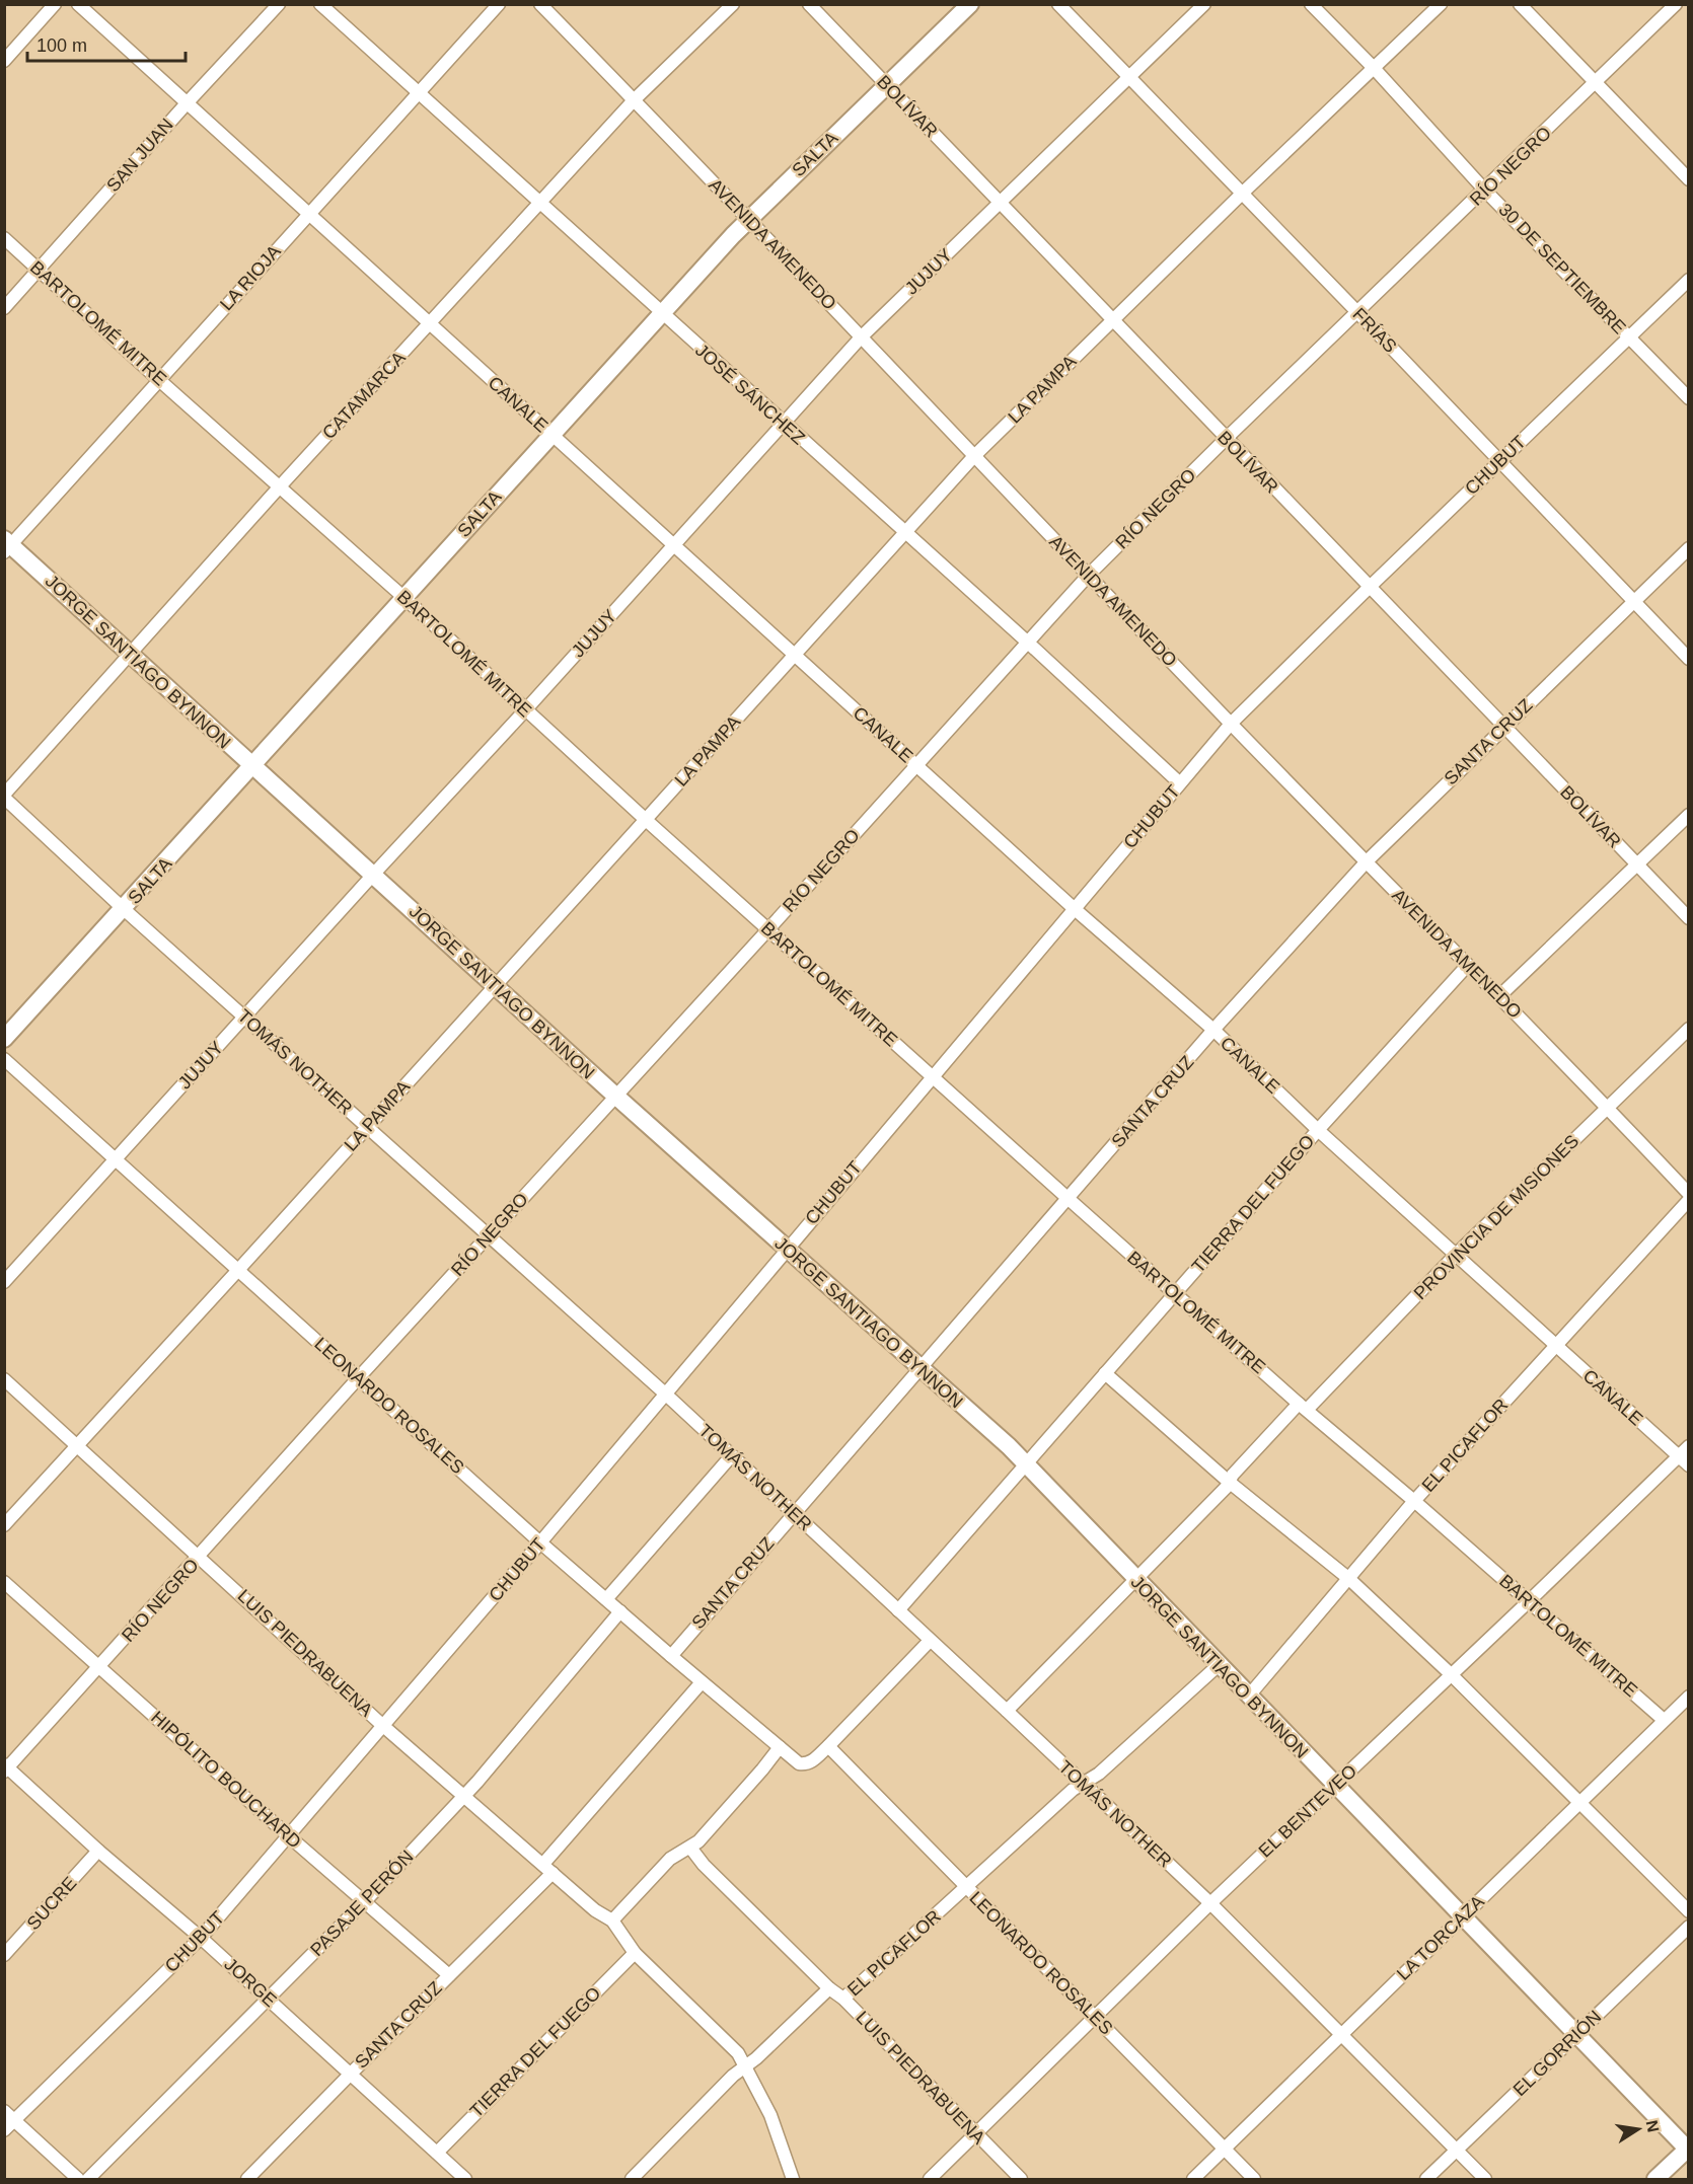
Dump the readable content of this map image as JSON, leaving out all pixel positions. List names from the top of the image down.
{
  "streets": {
    "street": [
      "BOLÍVAR",
      "SALTA",
      "SAN JUAN",
      "RÍO NEGRO",
      "AVENIDA AMENEDO",
      "30 DE SEPTIEMBRE",
      "JUJUY",
      "LA RIOJA",
      "BARTOLOMÉ MITRE",
      "FRÍAS",
      "LA PAMPA",
      "JOSÉ SÁNCHEZ",
      "CATAMARCA",
      "CANALE",
      "CHUBUT",
      "JORGE SANTIAGO BYNNON",
      "SANTA CRUZ",
      "TOMÁS NOTHER",
      "TIERRA DEL FUEGO",
      "PROVINCIA DE MISIONES",
      "LEONARDO ROSALES",
      "EL PICAFLOR",
      "LUIS PIEDRABUENA",
      "HIPÓLITO BOUCHARD",
      "EL BENTEVEO",
      "SUCRE",
      "PASAJE PERÓN",
      "LA TORCAZA",
      "JORGE",
      "EL GORRIÓN"
    ]
  },
  "crossings": [
    ["BOLÍVAR", "SALTA"],
    ["BOLÍVAR", "RÍO NEGRO"],
    ["BOLÍVAR", "JUJUY"],
    ["BOLÍVAR", "LA PAMPA"],
    ["BOLÍVAR", "CHUBUT"],
    ["BOLÍVAR", "SANTA CRUZ"],
    ["SALTA", "AVENIDA AMENEDO"],
    ["SALTA", "BARTOLOMÉ MITRE"],
    ["SALTA", "JOSÉ SÁNCHEZ"],
    ["SALTA", "CANALE"],
    ["SALTA", "JORGE SANTIAGO BYNNON"],
    ["SALTA", "TOMÁS NOTHER"],
    ["SAN JUAN", "BARTOLOMÉ MITRE"],
    ["SAN JUAN", "CANALE"],
    ["RÍO NEGRO", "AVENIDA AMENEDO"],
    ["RÍO NEGRO", "30 DE SEPTIEMBRE"],
    ["RÍO NEGRO", "BARTOLOMÉ MITRE"],
    ["RÍO NEGRO", "FRÍAS"],
    ["RÍO NEGRO", "JOSÉ SÁNCHEZ"],
    ["RÍO NEGRO", "CANALE"],
    ["RÍO NEGRO", "JORGE SANTIAGO BYNNON"],
    ["RÍO NEGRO", "TOMÁS NOTHER"],
    ["RÍO NEGRO", "LEONARDO ROSALES"],
    ["RÍO NEGRO", "LUIS PIEDRABUENA"],
    ["RÍO NEGRO", "HIPÓLITO BOUCHARD"],
    ["RÍO NEGRO", "JORGE"],
    ["AVENIDA AMENEDO", "JUJUY"],
    ["AVENIDA AMENEDO", "LA PAMPA"],
    ["AVENIDA AMENEDO", "CATAMARCA"],
    ["AVENIDA AMENEDO", "CHUBUT"],
    ["AVENIDA AMENEDO", "SANTA CRUZ"],
    ["AVENIDA AMENEDO", "TIERRA DEL FUEGO"],
    ["AVENIDA AMENEDO", "PROVINCIA DE MISIONES"],
    ["30 DE SEPTIEMBRE", "LA PAMPA"],
    ["30 DE SEPTIEMBRE", "CHUBUT"],
    ["JUJUY", "BARTOLOMÉ MITRE"],
    ["JUJUY", "FRÍAS"],
    ["JUJUY", "JOSÉ SÁNCHEZ"],
    ["JUJUY", "CANALE"],
    ["JUJUY", "JORGE SANTIAGO BYNNON"],
    ["JUJUY", "TOMÁS NOTHER"],
    ["JUJUY", "LEONARDO ROSALES"],
    ["LA RIOJA", "BARTOLOMÉ MITRE"],
    ["LA RIOJA", "JOSÉ SÁNCHEZ"],
    ["LA RIOJA", "CANALE"],
    ["LA RIOJA", "JORGE SANTIAGO BYNNON"],
    ["BARTOLOMÉ MITRE", "LA PAMPA"],
    ["BARTOLOMÉ MITRE", "CATAMARCA"],
    ["BARTOLOMÉ MITRE", "CHUBUT"],
    ["BARTOLOMÉ MITRE", "SANTA CRUZ"],
    ["BARTOLOMÉ MITRE", "TIERRA DEL FUEGO"],
    ["BARTOLOMÉ MITRE", "PROVINCIA DE MISIONES"],
    ["BARTOLOMÉ MITRE", "EL PICAFLOR"],
    ["BARTOLOMÉ MITRE", "EL BENTEVEO"],
    ["BARTOLOMÉ MITRE", "LA TORCAZA"],
    ["FRÍAS", "LA PAMPA"],
    ["FRÍAS", "CHUBUT"],
    ["FRÍAS", "SANTA CRUZ"],
    ["LA PAMPA", "JOSÉ SÁNCHEZ"],
    ["LA PAMPA", "CANALE"],
    ["LA PAMPA", "JORGE SANTIAGO BYNNON"],
    ["LA PAMPA", "TOMÁS NOTHER"],
    ["LA PAMPA", "LEONARDO ROSALES"],
    ["LA PAMPA", "LUIS PIEDRABUENA"],
    ["JOSÉ SÁNCHEZ", "CATAMARCA"],
    ["JOSÉ SÁNCHEZ", "CHUBUT"],
    ["CATAMARCA", "CANALE"],
    ["CATAMARCA", "JORGE SANTIAGO BYNNON"],
    ["CATAMARCA", "TOMÁS NOTHER"],
    ["CANALE", "CHUBUT"],
    ["CANALE", "SANTA CRUZ"],
    ["CANALE", "TIERRA DEL FUEGO"],
    ["CANALE", "PROVINCIA DE MISIONES"],
    ["CANALE", "EL PICAFLOR"],
    ["CANALE", "EL BENTEVEO"],
    ["CHUBUT", "JORGE SANTIAGO BYNNON"],
    ["CHUBUT", "TOMÁS NOTHER"],
    ["CHUBUT", "LEONARDO ROSALES"],
    ["CHUBUT", "LUIS PIEDRABUENA"],
    ["CHUBUT", "HIPÓLITO BOUCHARD"],
    ["CHUBUT", "JORGE"],
    ["JORGE SANTIAGO BYNNON", "SANTA CRUZ"],
    ["JORGE SANTIAGO BYNNON", "TIERRA DEL FUEGO"],
    ["JORGE SANTIAGO BYNNON", "PROVINCIA DE MISIONES"],
    ["JORGE SANTIAGO BYNNON", "EL PICAFLOR"],
    ["JORGE SANTIAGO BYNNON", "EL BENTEVEO"],
    ["JORGE SANTIAGO BYNNON", "LA TORCAZA"],
    ["JORGE SANTIAGO BYNNON", "EL GORRIÓN"],
    ["SANTA CRUZ", "TOMÁS NOTHER"],
    ["SANTA CRUZ", "LEONARDO ROSALES"],
    ["SANTA CRUZ", "LUIS PIEDRABUENA"],
    ["SANTA CRUZ", "HIPÓLITO BOUCHARD"],
    ["SANTA CRUZ", "JORGE"],
    ["TOMÁS NOTHER", "TIERRA DEL FUEGO"],
    ["TOMÁS NOTHER", "PROVINCIA DE MISIONES"],
    ["TOMÁS NOTHER", "EL PICAFLOR"],
    ["TOMÁS NOTHER", "EL BENTEVEO"],
    ["TOMÁS NOTHER", "LA TORCAZA"],
    ["TOMÁS NOTHER", "EL GORRIÓN"],
    ["TIERRA DEL FUEGO", "JORGE"],
    ["LEONARDO ROSALES", "EL PICAFLOR"],
    ["LEONARDO ROSALES", "EL BENTEVEO"],
    ["LEONARDO ROSALES", "PASAJE PERÓN"],
    ["LEONARDO ROSALES", "LA TORCAZA"],
    ["EL PICAFLOR", "LUIS PIEDRABUENA"],
    ["LUIS PIEDRABUENA", "EL BENTEVEO"],
    ["LUIS PIEDRABUENA", "PASAJE PERÓN"],
    ["HIPÓLITO BOUCHARD", "PASAJE PERÓN"],
    ["SUCRE", "JORGE"],
    ["PASAJE PERÓN", "JORGE"]
  ],
  "scale_bar": "100 m",
  "north": "right"
}
